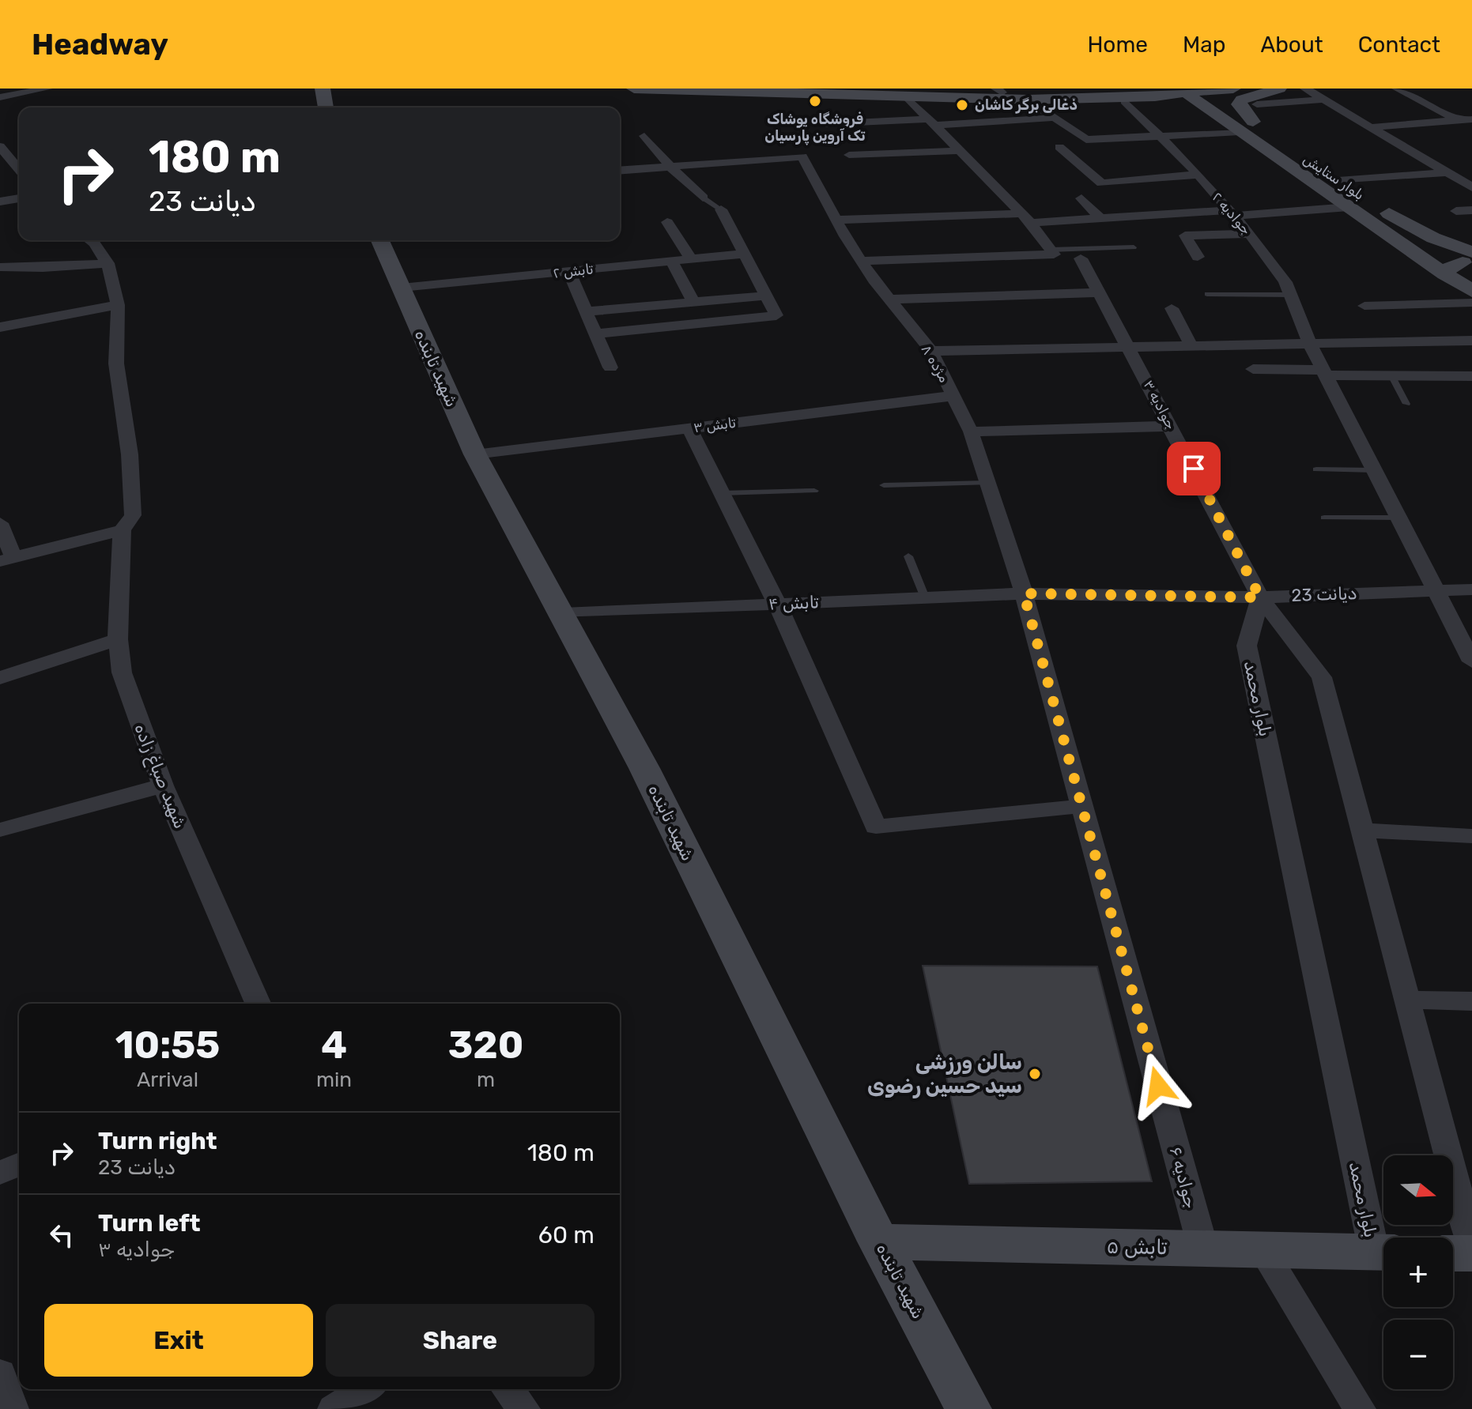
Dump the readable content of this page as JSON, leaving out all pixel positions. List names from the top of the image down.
{
  "streets": {
    "main road": ["بلوار ستایش", "شهید تابنده", "تابش ۵"],
    "street": [
      "جوادیه ۲",
      "تابش ۲",
      "مژده ۸",
      "جوادیه ۳",
      "تابش ۳",
      "دیانت 23",
      "تابش ۴",
      "بلوار محمد",
      "شهید صباغ زاده",
      "جوادیه ۶"
    ]
  },
  "crossings": [
    ["جوادیه ۲", "دیانت 23"],
    ["تابش ۲", "شهید تابنده"],
    ["مژده ۸", "تابش ۳"],
    ["مژده ۸", "دیانت 23"],
    ["مژده ۸", "تابش ۴"],
    ["مژده ۸", "جوادیه ۶"],
    ["شهید تابنده", "تابش ۳"],
    ["شهید تابنده", "تابش ۴"],
    ["شهید تابنده", "تابش ۵"],
    ["جوادیه ۳", "دیانت 23"],
    ["جوادیه ۳", "بلوار محمد"],
    ["دیانت 23", "تابش ۴"],
    ["دیانت 23", "بلوار محمد"],
    ["دیانت 23", "جوادیه ۶"],
    ["تابش ۴", "جوادیه ۶"],
    ["جوادیه ۶", "تابش ۵"]
  ],
  "places": ["فروشگاه پوشاک تک آروین پارسیان", "ذغالی برگر کاشان", "سالن ورزشی سید حسین رضوی"],
  "north": "right",
  "page": {
    "header": "Headway",
    "nav": [
      "Home",
      "Map",
      "About",
      "Contact"
    ],
    "turn": ["180 m", "دیانت 23"],
    "eta": [
      "10:55",
      "Arrival",
      "4",
      "min",
      "320",
      "m"
    ],
    "list": [
      {
        "name": "Turn right",
        "note": "دیانت 23",
        "value": "180 m"
      },
      {
        "name": "Turn left",
        "note": "جوادیه ۳",
        "value": "60 m"
      }
    ],
    "map_buttons": ["+", "−"],
    "buttons": ["Exit", "Share"]
  }
}
